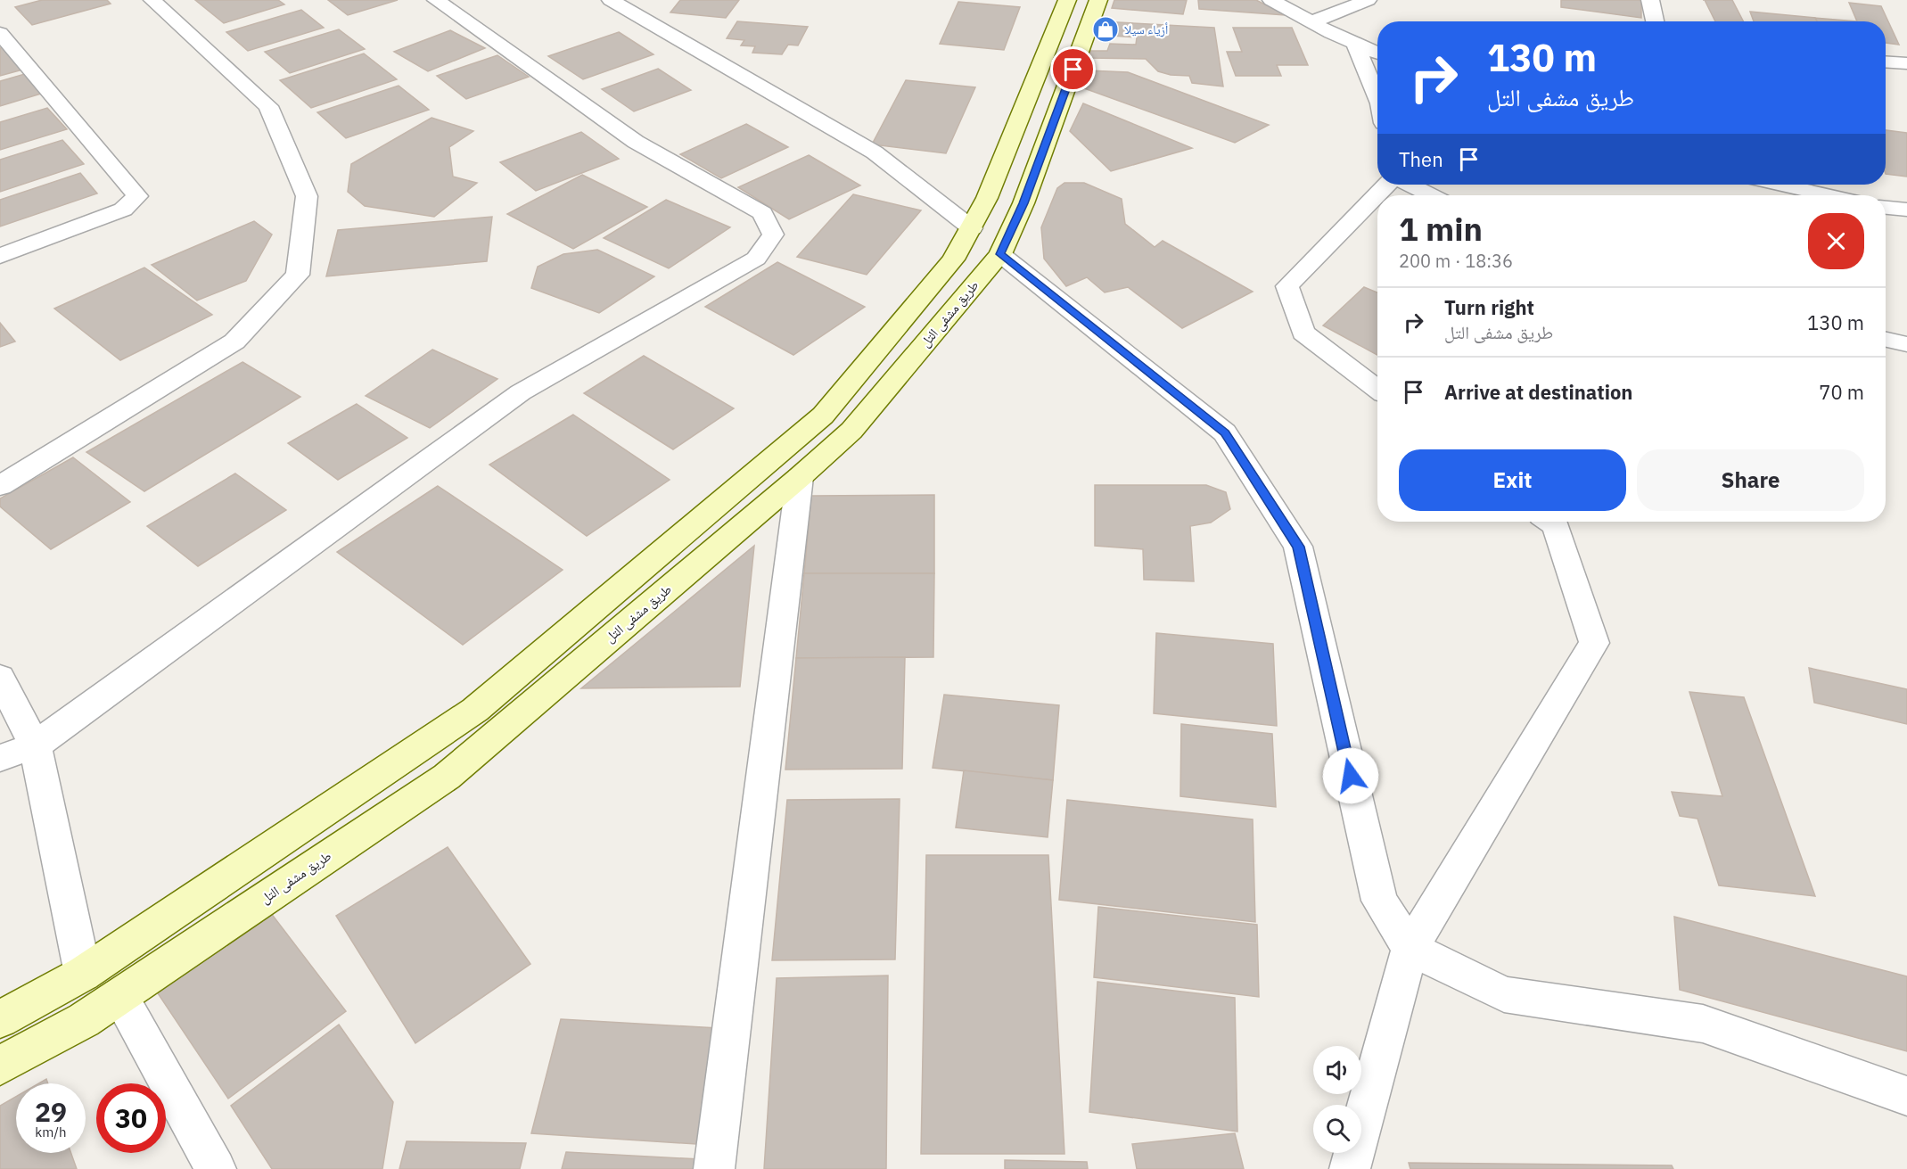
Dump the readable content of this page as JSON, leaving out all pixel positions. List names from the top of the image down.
{
  "streets": {
    "street": ["طريق مشفى التل"]
  },
  "places": {
    "shop": ["أزياء سيلا"]
  },
  "page": {
    "turn": ["130 m", "طريق مشفى التل"],
    "then": "Then",
    "heading": ["1 min", "200 m · 18:36"],
    "list": [
      {
        "name": "Turn right",
        "note": "طريق مشفى التل",
        "value": "130 m"
      },
      {
        "name": "Arrive at destination",
        "value": "70 m"
      }
    ],
    "buttons": ["Exit", "Share"],
    "speed": "29 km/h",
    "limit": "30"
  }
}
